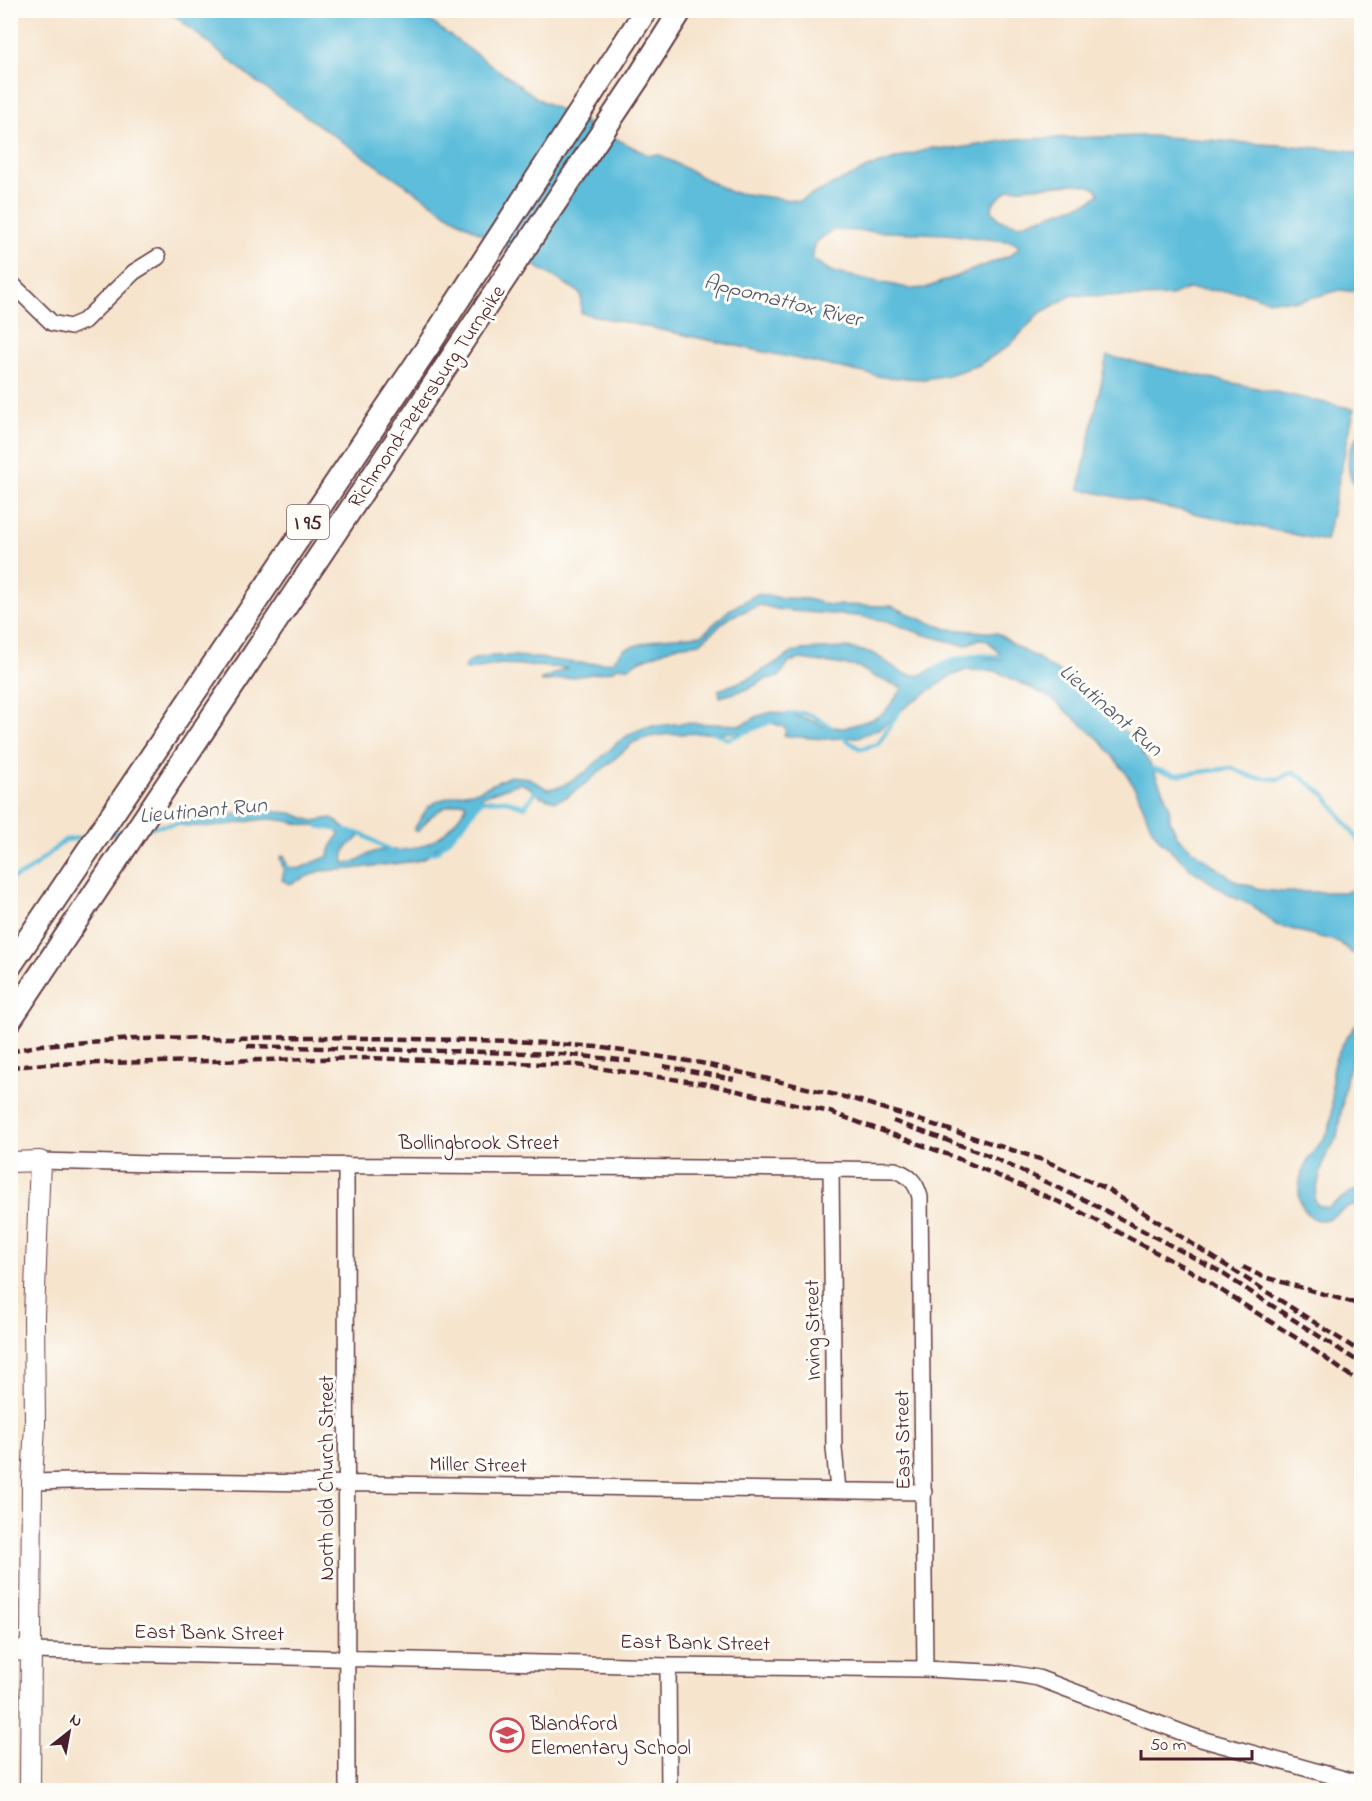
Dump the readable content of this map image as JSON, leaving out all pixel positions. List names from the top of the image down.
{
  "streets": {
    "highway": ["Richmond-Petersburg Turnpike", "I 95"],
    "main road": ["Bollingbrook Street", "East Bank Street"],
    "street": [
      "Irving Street",
      "East Street",
      "Miller Street",
      "North Old Church Street"
    ]
  },
  "crossings": [
    ["Bollingbrook Street", "Irving Street"],
    ["Bollingbrook Street", "East Street"],
    ["Bollingbrook Street", "North Old Church Street"],
    ["Irving Street", "Miller Street"],
    ["East Street", "Miller Street"],
    ["East Street", "East Bank Street"],
    ["Miller Street", "North Old Church Street"],
    ["North Old Church Street", "East Bank Street"]
  ],
  "water": ["Appomattox River", "Lieutinant Run"],
  "places": {
    "school or university": ["Blandford Elementary School"]
  },
  "scale_bar": "50 m",
  "north": "top right"
}
